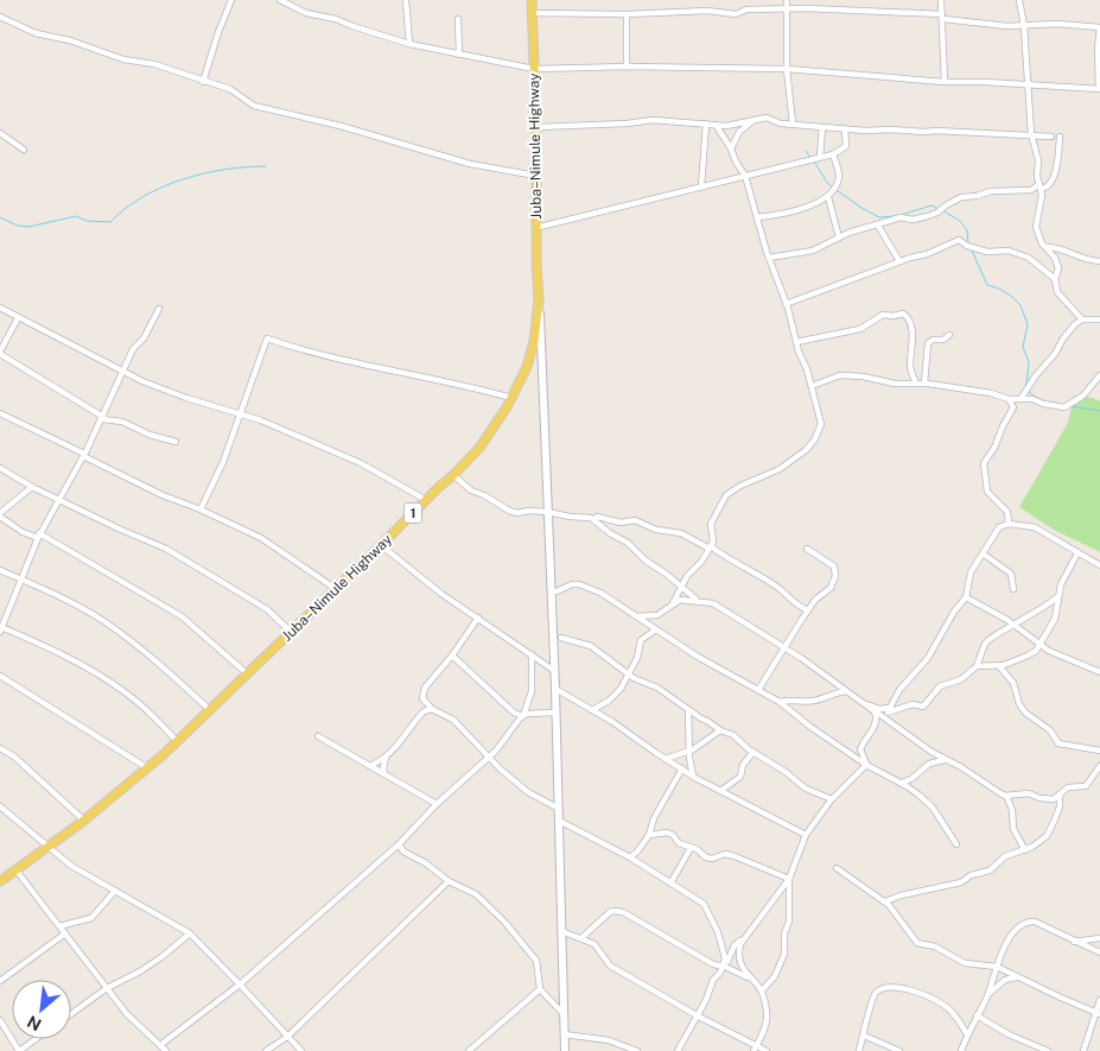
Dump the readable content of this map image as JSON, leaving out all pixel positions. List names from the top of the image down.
{
  "streets": {
    "main road": ["Juba–Nimule Highway", "1"]
  },
  "north": "bottom left"
}
